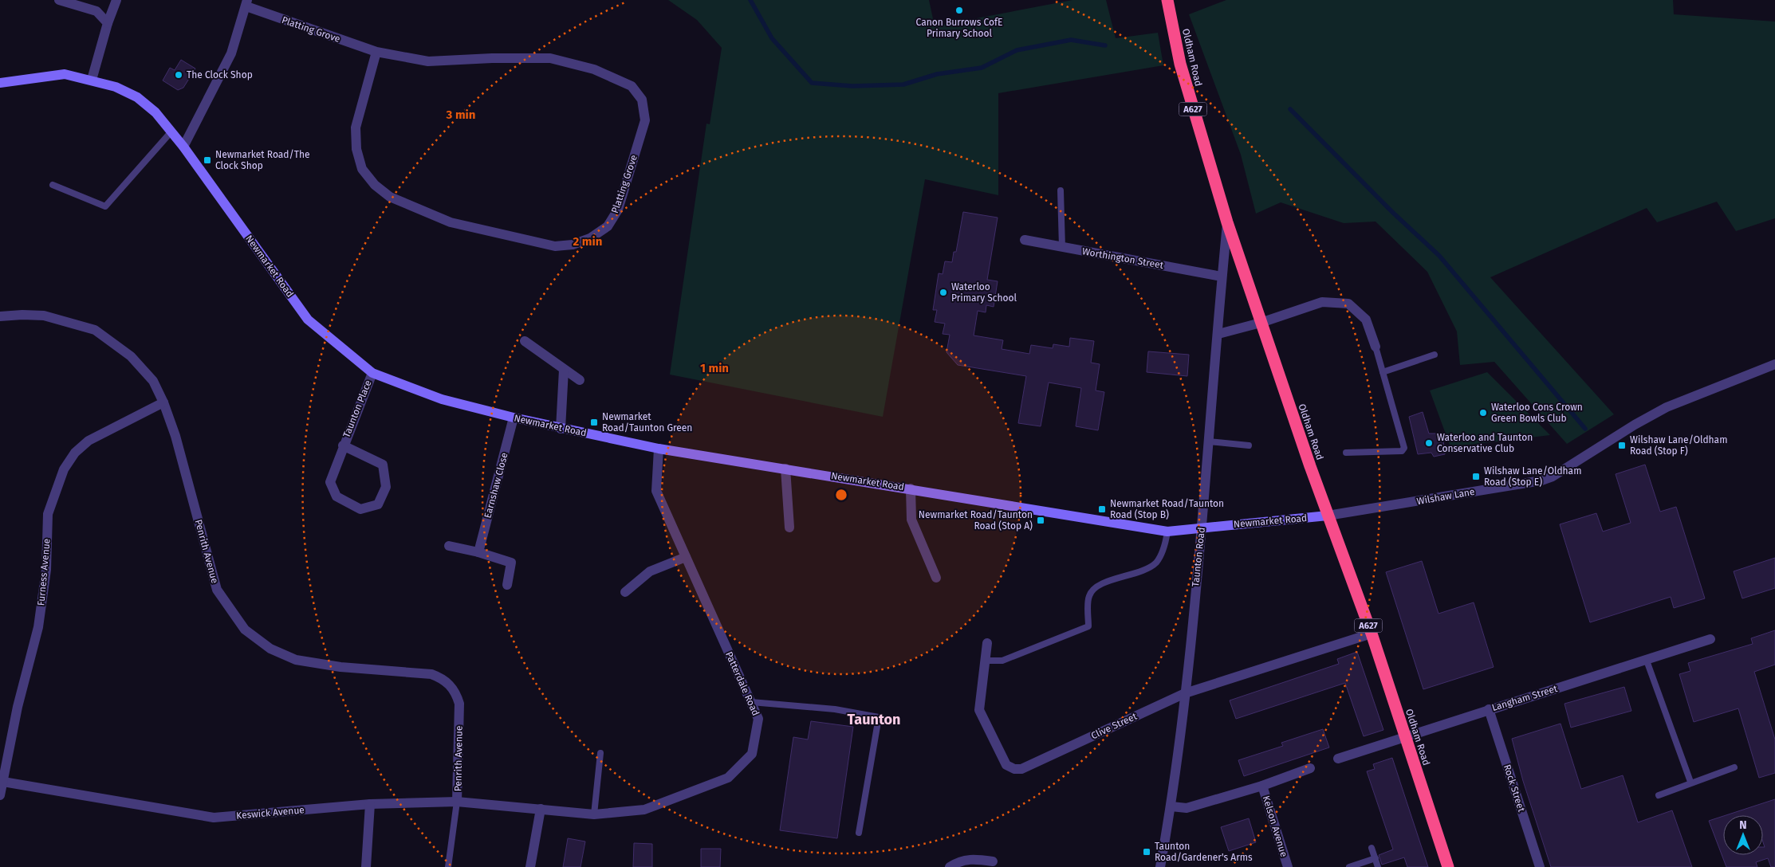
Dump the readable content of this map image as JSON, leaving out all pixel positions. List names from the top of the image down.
{
  "streets": {
    "highway": ["Oldham Road", "A627"],
    "street": [
      "Platting Grove",
      "Worthington Street",
      "Newmarket Road",
      "Taunton Place",
      "Earnshaw Close",
      "Wilshaw Lane",
      "Penrith Avenue",
      "Taunton Road",
      "Furness Avenue",
      "Patterdale Road",
      "Langham Street",
      "Clive Street",
      "Rock Street",
      "Keswick Avenue",
      "Kelson Avenue"
    ]
  },
  "crossings": [
    ["Oldham Road", "Newmarket Road"],
    ["Oldham Road", "Wilshaw Lane"],
    ["Oldham Road", "Taunton Road"],
    ["Oldham Road", "Langham Street"],
    ["Oldham Road", "Clive Street"],
    ["Worthington Street", "Taunton Road"],
    ["Newmarket Road", "Taunton Place"],
    ["Newmarket Road", "Earnshaw Close"],
    ["Newmarket Road", "Wilshaw Lane"],
    ["Newmarket Road", "Taunton Road"],
    ["Newmarket Road", "Patterdale Road"],
    ["Penrith Avenue", "Furness Avenue"],
    ["Penrith Avenue", "Keswick Avenue"],
    ["Taunton Road", "Clive Street"],
    ["Furness Avenue", "Keswick Avenue"],
    ["Patterdale Road", "Keswick Avenue"],
    ["Langham Street", "Rock Street"]
  ],
  "districts": ["Taunton"],
  "places": {
    "other": [
      "Canon Burrows CofE Primary School",
      "The Clock Shop",
      "Waterloo Primary School",
      "Waterloo Cons Crown Green Bowls Club",
      "Waterloo and Taunton Conservative Club"
    ],
    "transit": [
      "Newmarket Road/The Clock Shop",
      "Newmarket Road/Taunton Green",
      "Wilshaw Lane/Oldham Road (Stop F)",
      "Wilshaw Lane/Oldham Road (Stop E)",
      "Newmarket Road/Taunton Road (Stop B)",
      "Newmarket Road/Taunton Road (Stop A)",
      "Taunton Road/Gardener's Arms"
    ]
  },
  "north": "top",
  "rings": ["3 min", "2 min", "1 min"]
}
